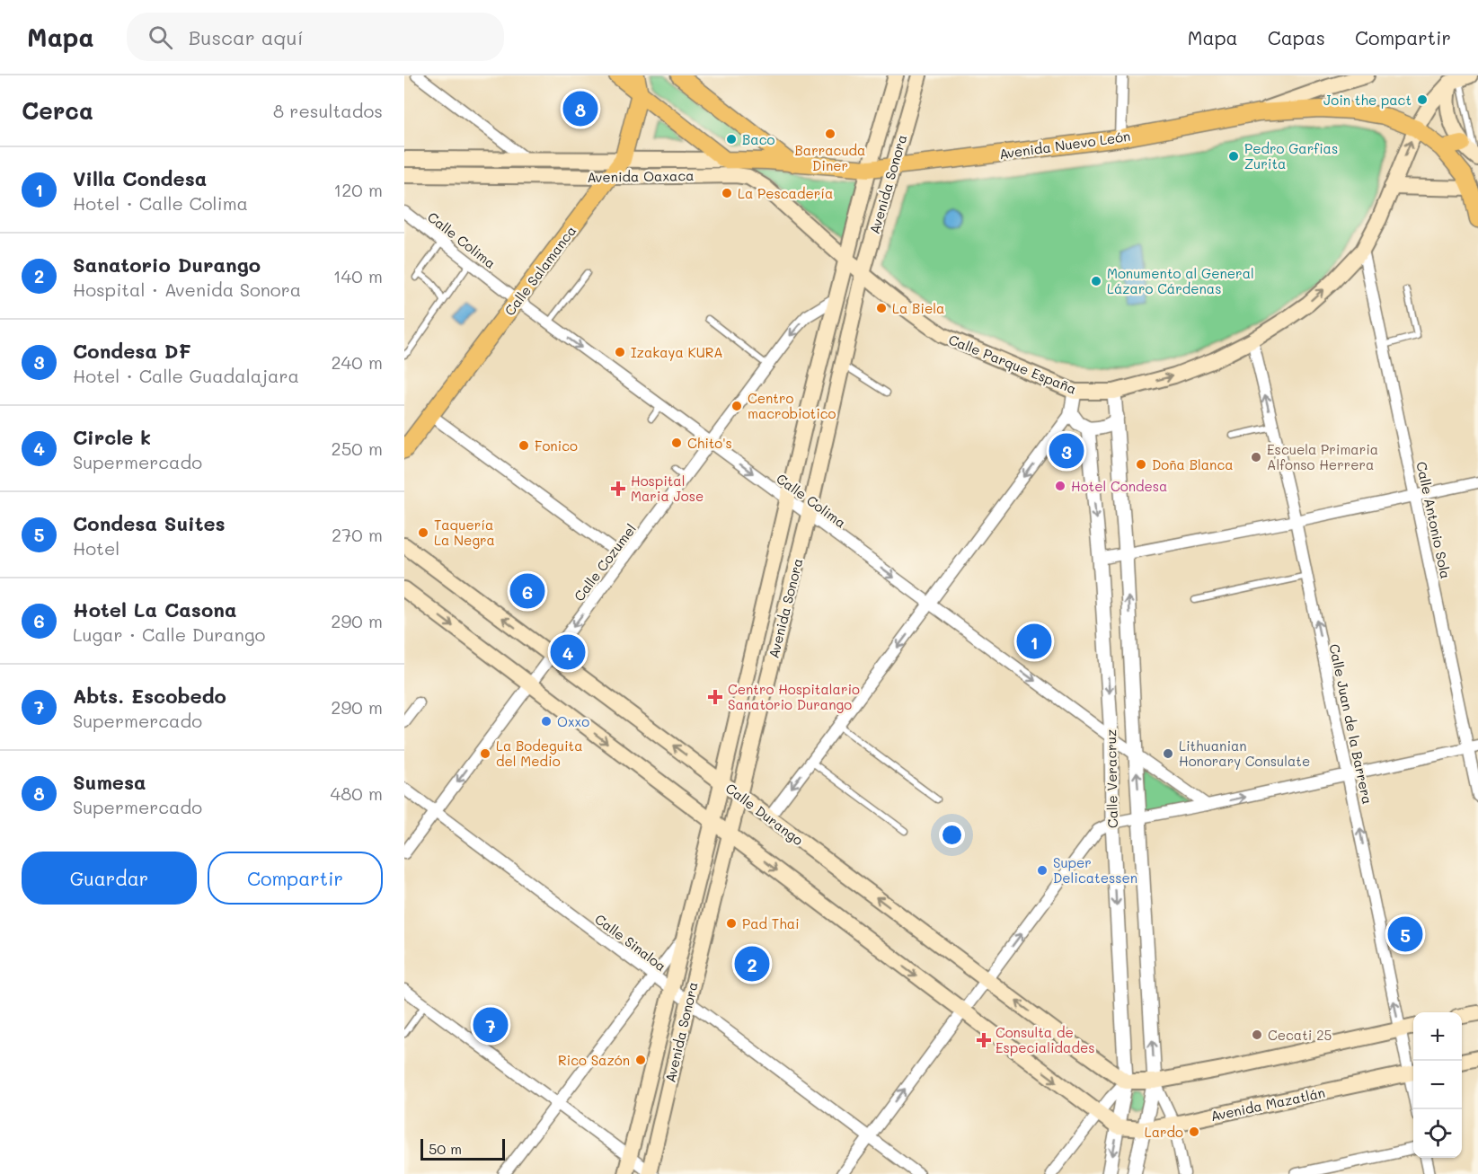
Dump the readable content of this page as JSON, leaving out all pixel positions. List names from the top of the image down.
{
  "streets": {
    "main road": [
      "Avenida Nuevo León",
      "Avenida Oaxaca",
      "Avenida Sonora",
      "Calle Salamanca",
      "Calle Parque España",
      "Calle Durango",
      "Avenida Mazatlán"
    ],
    "street": [
      "Calle Colima",
      "Calle Antonio Sola",
      "Calle Cozumel",
      "Calle Juan de la Barrera",
      "Calle Veracruz",
      "Calle Sinaloa"
    ]
  },
  "crossings": [
    ["Avenida Nuevo León", "Avenida Oaxaca"],
    ["Avenida Nuevo León", "Avenida Sonora"],
    ["Avenida Nuevo León", "Calle Parque España"],
    ["Avenida Oaxaca", "Avenida Sonora"],
    ["Avenida Oaxaca", "Calle Salamanca"],
    ["Avenida Oaxaca", "Calle Parque España"],
    ["Avenida Sonora", "Calle Colima"],
    ["Avenida Sonora", "Calle Parque España"],
    ["Avenida Sonora", "Calle Cozumel"],
    ["Avenida Sonora", "Calle Durango"],
    ["Avenida Sonora", "Calle Sinaloa"],
    ["Calle Colima", "Calle Salamanca"],
    ["Calle Colima", "Calle Cozumel"],
    ["Calle Colima", "Calle Veracruz"],
    ["Calle Parque España", "Calle Antonio Sola"],
    ["Calle Parque España", "Calle Juan de la Barrera"],
    ["Calle Parque España", "Calle Veracruz"],
    ["Calle Cozumel", "Calle Durango"],
    ["Calle Cozumel", "Calle Sinaloa"],
    ["Calle Juan de la Barrera", "Avenida Mazatlán"],
    ["Calle Veracruz", "Calle Durango"],
    ["Calle Veracruz", "Avenida Mazatlán"]
  ],
  "one_way": [
    "Calle Colima",
    "Calle Parque España",
    "Calle Cozumel",
    "Calle Juan de la Barrera"
  ],
  "places": {
    "other": [
      "Join the pact",
      "Barracuda Diner",
      "Baco",
      "Pedro Garfias Zurita",
      "La Pescadería",
      "Monumento al General Lázaro Cárdenas",
      "La Biela",
      "Izakaya KURA",
      "Centro macrobiotico",
      "Chito's",
      "Fonico",
      "Escuela Primaria Alfonso Herrera",
      "Doña Blanca",
      "Hotel Condesa",
      "Taquería La Negra",
      "Oxxo",
      "La Bodeguita del Medio",
      "Lithuanian Honorary Consulate",
      "Super Delicatessen",
      "Pad Thai",
      "Cecati 25",
      "Rico Sazón",
      "Lardo"
    ],
    "health": ["Hospital Maria Jose", "Centro Hospitalario Sanatorio Durango", "Consulta de Especialidades"]
  },
  "scale_bar": "50 m",
  "page": {
    "header": "Mapa",
    "search": "Buscar aquí",
    "nav": ["Mapa", "Capas", "Compartir"],
    "heading": ["Cerca", "8 resultados"],
    "pins": [
      "8",
      "3",
      "6",
      "1",
      "4",
      "5",
      "2",
      "7"
    ],
    "list": [
      {
        "mark": "1",
        "name": "Villa Condesa",
        "note": "Hotel · Calle Colima",
        "value": "120 m"
      },
      {
        "mark": "2",
        "name": "Sanatorio Durango",
        "note": "Hospital · Avenida Sonora",
        "value": "140 m"
      },
      {
        "mark": "3",
        "name": "Condesa DF",
        "note": "Hotel · Calle Guadalajara",
        "value": "240 m"
      },
      {
        "mark": "4",
        "name": "Circle k",
        "note": "Supermercado",
        "value": "250 m"
      },
      {
        "mark": "5",
        "name": "Condesa Suites",
        "note": "Hotel",
        "value": "270 m"
      },
      {
        "mark": "6",
        "name": "Hotel La Casona",
        "note": "Lugar · Calle Durango",
        "value": "290 m"
      },
      {
        "mark": "7",
        "name": "Abts. Escobedo",
        "note": "Supermercado",
        "value": "290 m"
      },
      {
        "mark": "8",
        "name": "Sumesa",
        "note": "Supermercado",
        "value": "480 m"
      }
    ],
    "buttons": ["Guardar", "Compartir"],
    "map_buttons": ["+", "−"],
    "scale": "50 m"
  }
}
